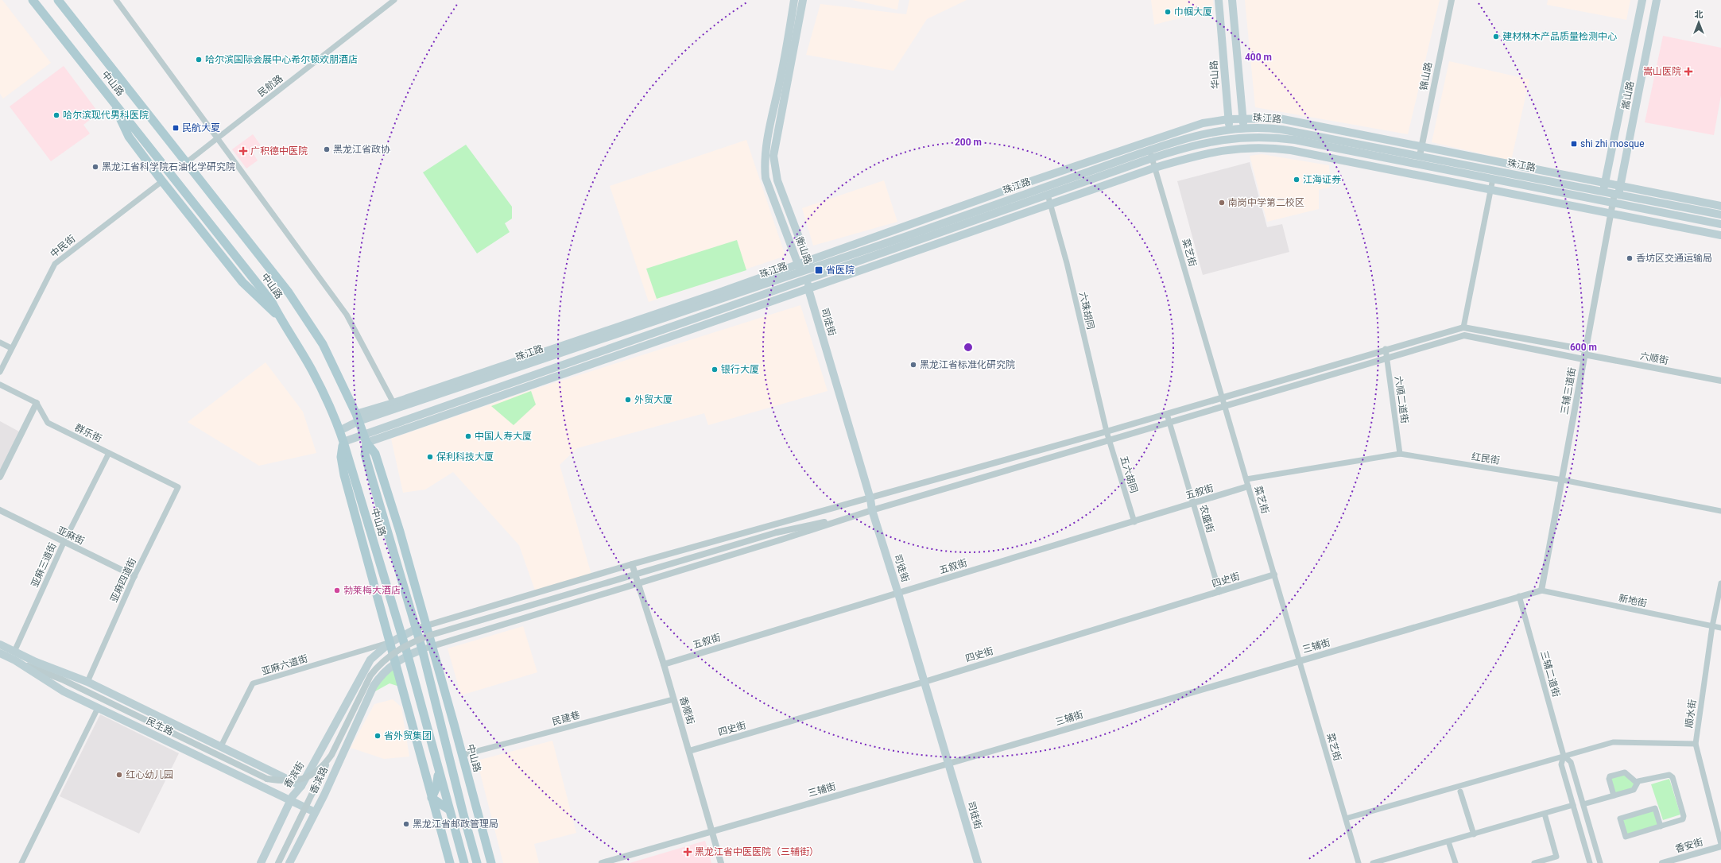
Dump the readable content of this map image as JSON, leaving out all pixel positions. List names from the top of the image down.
{
  "streets": {
    "main road": [
      "华山路",
      "中山路",
      "嵩山路",
      "珠江路",
      "衡山路",
      "司徒街",
      "民生路",
      "香滨街",
      "香滨路"
    ],
    "street": [
      "锦山路",
      "民航路",
      "中民街",
      "菜艺街",
      "六珠胡同",
      "六顺街",
      "三辅三道街",
      "六顺二道街",
      "群乐街",
      "红民街",
      "五六胡同",
      "五叙街",
      "农盛街",
      "亚麻街",
      "亚麻三道街",
      "亚麻四道街",
      "四史街",
      "新地街",
      "三辅街",
      "亚麻六道街",
      "三辅二道街",
      "香顺街",
      "顺水街",
      "民建巷",
      "香安街"
    ]
  },
  "crossings": [
    ["华山路", "珠江路"],
    ["锦山路", "珠江路"],
    ["中山路", "民航路"],
    ["中山路", "珠江路"],
    ["中山路", "民建巷"],
    ["中山路", "香滨街"],
    ["中山路", "香滨路"],
    ["嵩山路", "珠江路"],
    ["嵩山路", "三辅三道街"],
    ["珠江路", "衡山路"],
    ["珠江路", "菜艺街"],
    ["珠江路", "六珠胡同"],
    ["珠江路", "司徒街"],
    ["珠江路", "三辅三道街"],
    ["衡山路", "司徒街"],
    ["菜艺街", "红民街"],
    ["菜艺街", "五叙街"],
    ["菜艺街", "四史街"],
    ["菜艺街", "三辅街"],
    ["六珠胡同", "五六胡同"],
    ["司徒街", "五叙街"],
    ["司徒街", "四史街"],
    ["司徒街", "三辅街"],
    ["六顺街", "三辅三道街"],
    ["三辅三道街", "红民街"],
    ["三辅三道街", "新地街"],
    ["三辅三道街", "三辅街"],
    ["六顺二道街", "红民街"],
    ["群乐街", "亚麻三道街"],
    ["群乐街", "亚麻四道街"],
    ["五六胡同", "五叙街"],
    ["五叙街", "农盛街"],
    ["五叙街", "香顺街"],
    ["农盛街", "四史街"],
    ["亚麻街", "亚麻三道街"],
    ["亚麻街", "亚麻四道街"],
    ["亚麻三道街", "民生路"],
    ["亚麻四道街", "民生路"],
    ["四史街", "香顺街"],
    ["新地街", "三辅街"],
    ["新地街", "顺水街"],
    ["三辅街", "三辅二道街"],
    ["三辅街", "香顺街"],
    ["亚麻六道街", "民生路"],
    ["亚麻六道街", "香滨街"],
    ["香顺街", "民建巷"],
    ["顺水街", "香安街"],
    ["民生路", "香滨街"],
    ["民生路", "香滨路"]
  ],
  "places": {
    "other": [
      "巾帼大厦",
      "建材林木产品质量检测中心",
      "哈尔滨国际会展中心希尔顿欢朋酒店",
      "哈尔滨现代男科医院",
      "黑龙江省政协",
      "黑龙江省科学院石油化学研究院",
      "江海证券",
      "南岗中学第二校区",
      "香坊区交通运输局",
      "黑龙江省标准化研究院",
      "银行大厦",
      "外贸大厦",
      "中国人寿大厦",
      "保利科技大厦",
      "勃莱梅大酒店",
      "省外贸集团",
      "红心幼儿园",
      "黑龙江省邮政管理局"
    ],
    "health": ["嵩山医院", "广积德中医院", "黑龙江省中医医院（三辅街）"],
    "transit": ["民航大夏", "shi zhi mosque", "省医院"]
  },
  "north": "top",
  "rings": ["400 m", "200 m", "600 m"]
}
